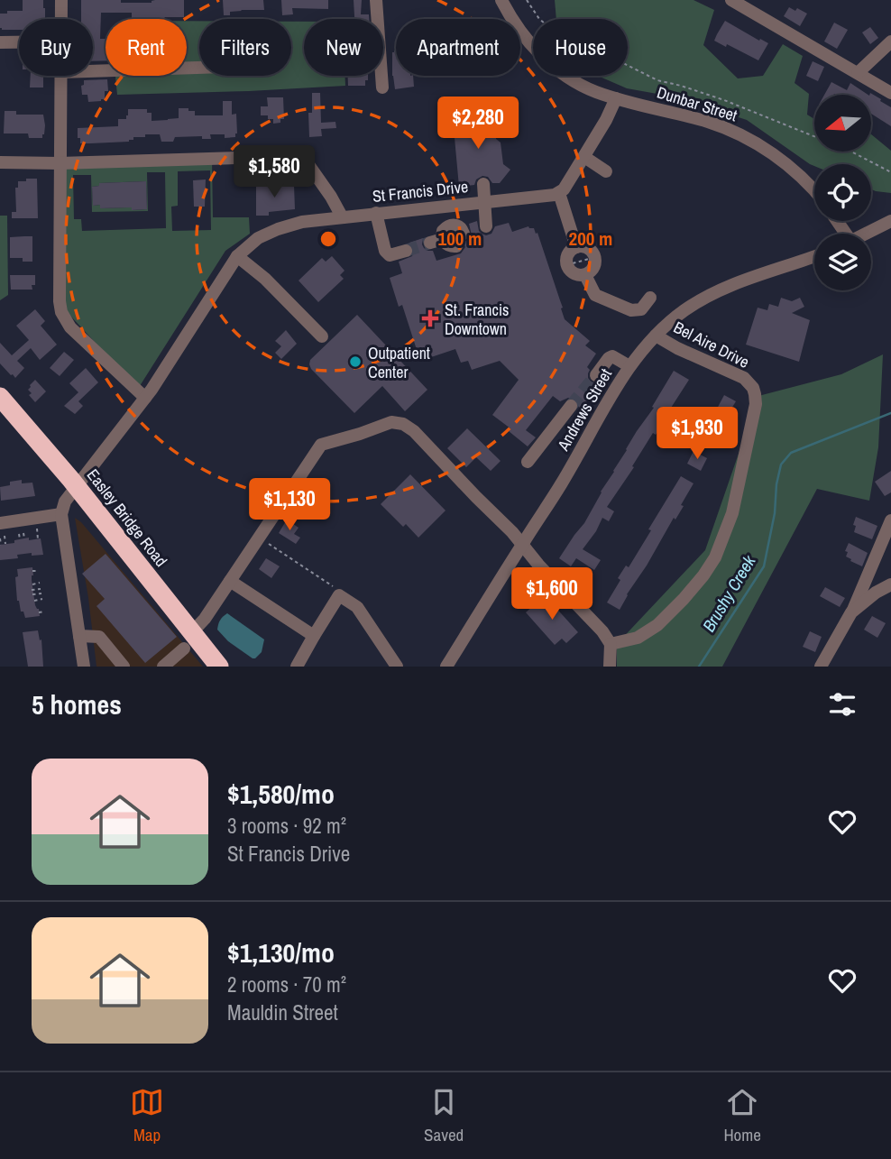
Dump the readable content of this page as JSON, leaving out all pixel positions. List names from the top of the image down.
{
  "streets": {
    "highway": ["Easley Bridge Road"],
    "street": [
      "Dunbar Street",
      "St Francis Drive",
      "Bel Aire Drive",
      "Andrews Street"
    ]
  },
  "crossings": [
    ["St Francis Drive", "Easley Bridge Road"],
    ["Bel Aire Drive", "Andrews Street"]
  ],
  "water": ["Brushy Creek"],
  "places": {
    "health": ["St. Francis Downtown"],
    "other": ["Outpatient Center"]
  },
  "north": "left",
  "page": {
    "chip": [
      "Buy",
      "Rent",
      "Filters",
      "New",
      "Apartment",
      "House"
    ],
    "price": [
      "$2,280",
      "$1,580",
      "$1,930",
      "$1,130",
      "$1,600"
    ],
    "heading": "5 homes",
    "list": [
      {
        "name": "$1,580/mo",
        "note": "3 rooms · 92 m² · St Francis Drive"
      },
      {
        "name": "$1,130/mo",
        "note": "2 rooms · 70 m² · Mauldin Street"
      }
    ],
    "tabs": ["Map", "Saved", "Home"]
  },
  "rings": ["100 m", "200 m"]
}
